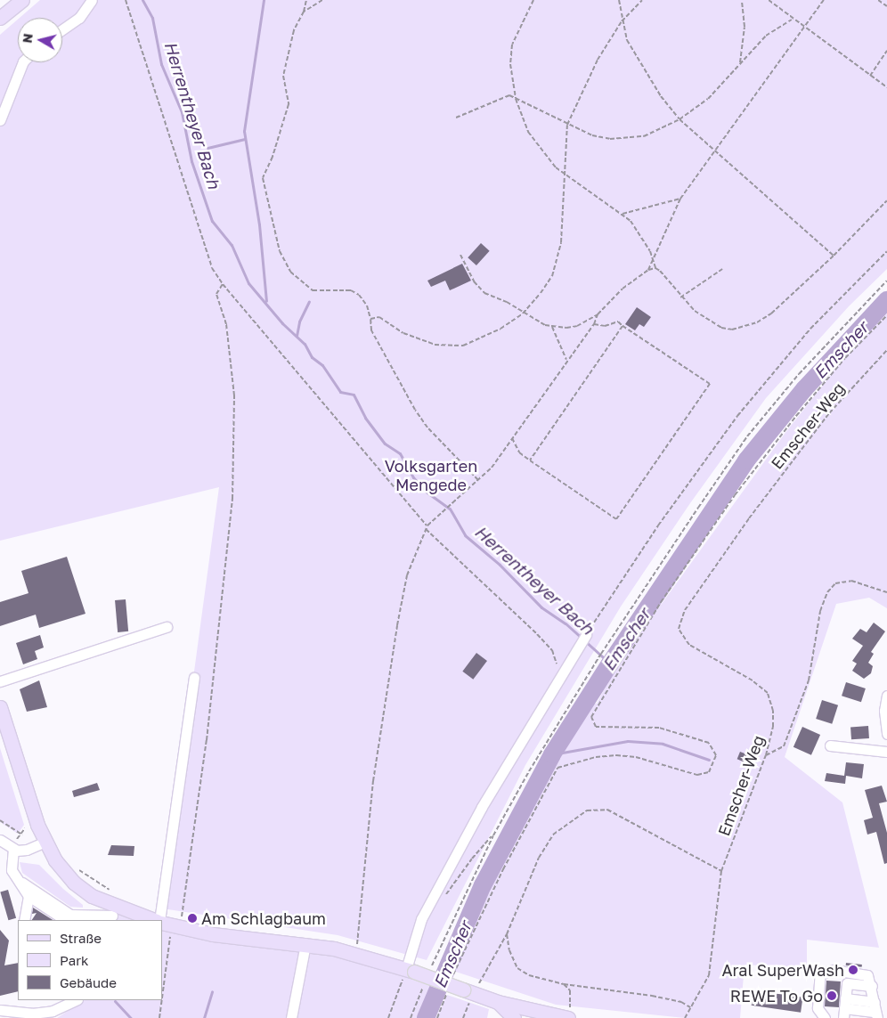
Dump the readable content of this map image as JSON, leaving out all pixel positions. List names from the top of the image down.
{
  "streets": {
    "path": ["Emscher-Weg"]
  },
  "water": ["Herrentheyer Bach", "Emscher"],
  "parks": ["Volksgarten Mengede"],
  "places": ["Am Schlagbaum", "Aral SuperWash", "REWE To Go"],
  "legend": ["Straße", "Park", "Gebäude"],
  "north": "left"
}
